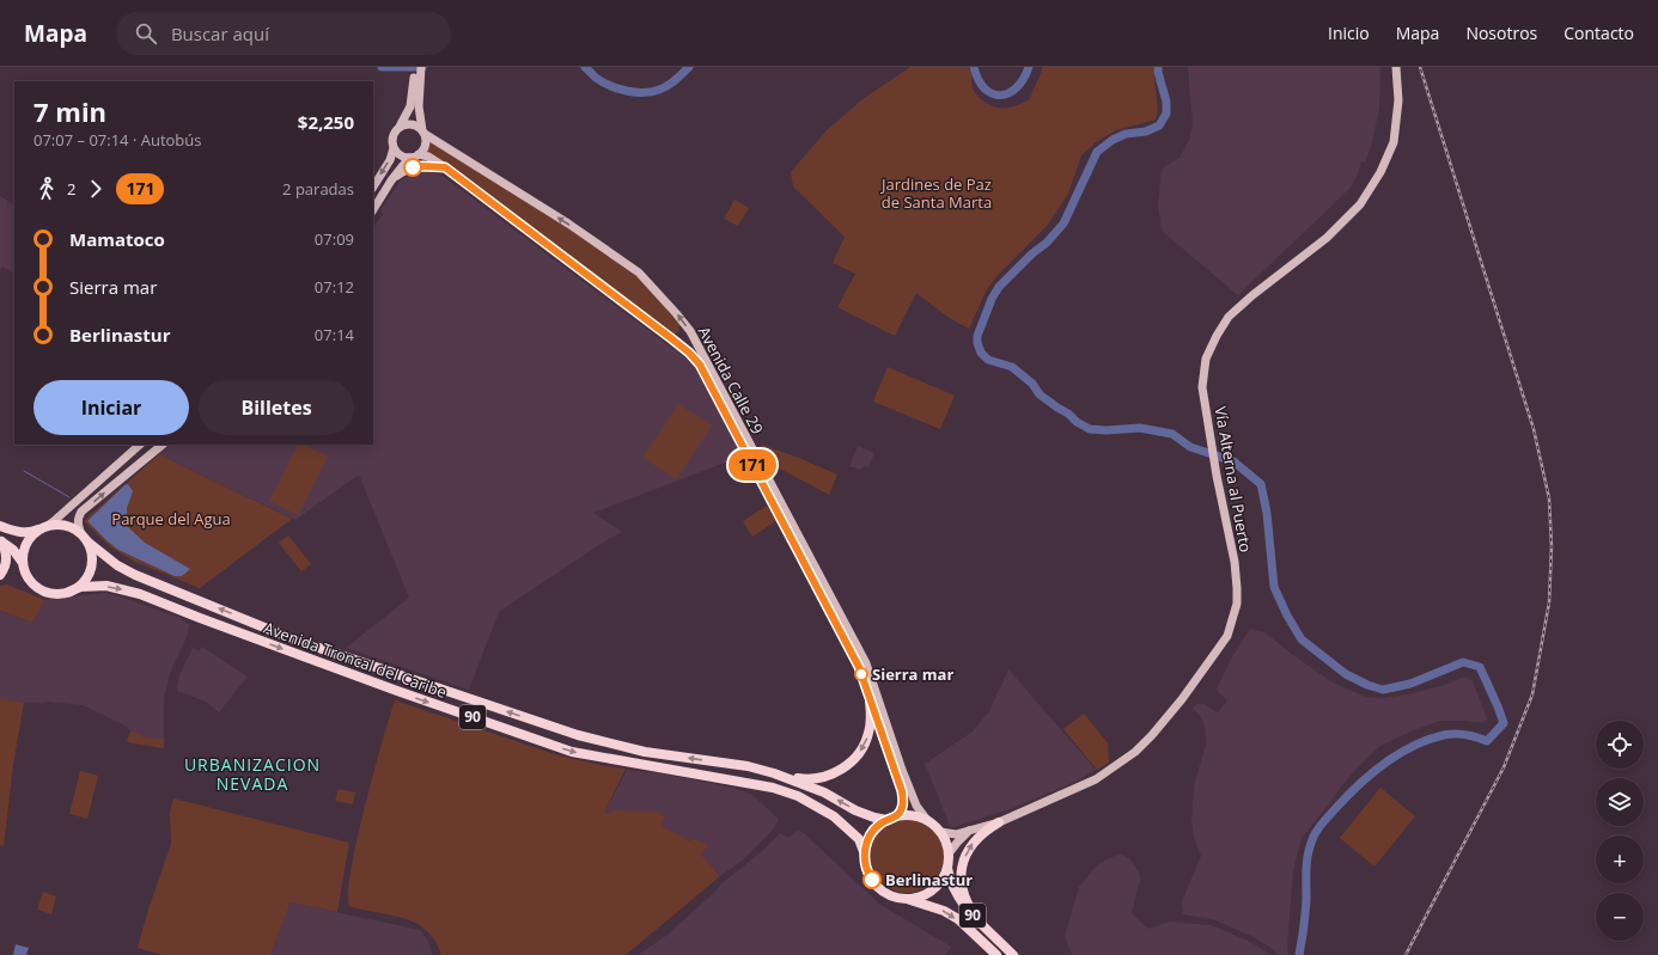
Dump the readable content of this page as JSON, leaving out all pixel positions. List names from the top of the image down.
{
  "streets": {
    "highway": ["Avenida Troncal del Caribe", "90"],
    "main road": ["Avenida Calle 29", "Vía Alterna al Puerto"]
  },
  "crossings": [
    ["Avenida Calle 29", "Vía Alterna al Puerto"],
    ["Avenida Calle 29", "Avenida Troncal del Caribe"],
    ["Avenida Calle 29", "90"],
    ["Vía Alterna al Puerto", "Avenida Troncal del Caribe"],
    ["Vía Alterna al Puerto", "90"],
    ["Avenida Troncal del Caribe", "90"]
  ],
  "districts": ["URBANIZACION NEVADA"],
  "parks": ["Jardines de Paz de Santa Marta", "Parque del Agua"],
  "places": ["Sierra mar", "Berlinastur"],
  "lines": ["bus line 171"],
  "page": {
    "header": "Mapa",
    "search": "Buscar aquí",
    "nav": [
      "Inicio",
      "Mapa",
      "Nosotros",
      "Contacto"
    ],
    "on_map": "171",
    "heading": ["7 min", "07:07 – 07:14 · Autobús", "$2,250"],
    "legs": ["2", "171", "2 paradas"],
    "list": [
      {
        "name": "Mamatoco",
        "value": "07:09"
      },
      {
        "name": "Sierra mar",
        "value": "07:12"
      },
      {
        "name": "Berlinastur",
        "value": "07:14"
      }
    ],
    "buttons": ["Iniciar", "Billetes"],
    "map_buttons": ["+", "−"]
  }
}
